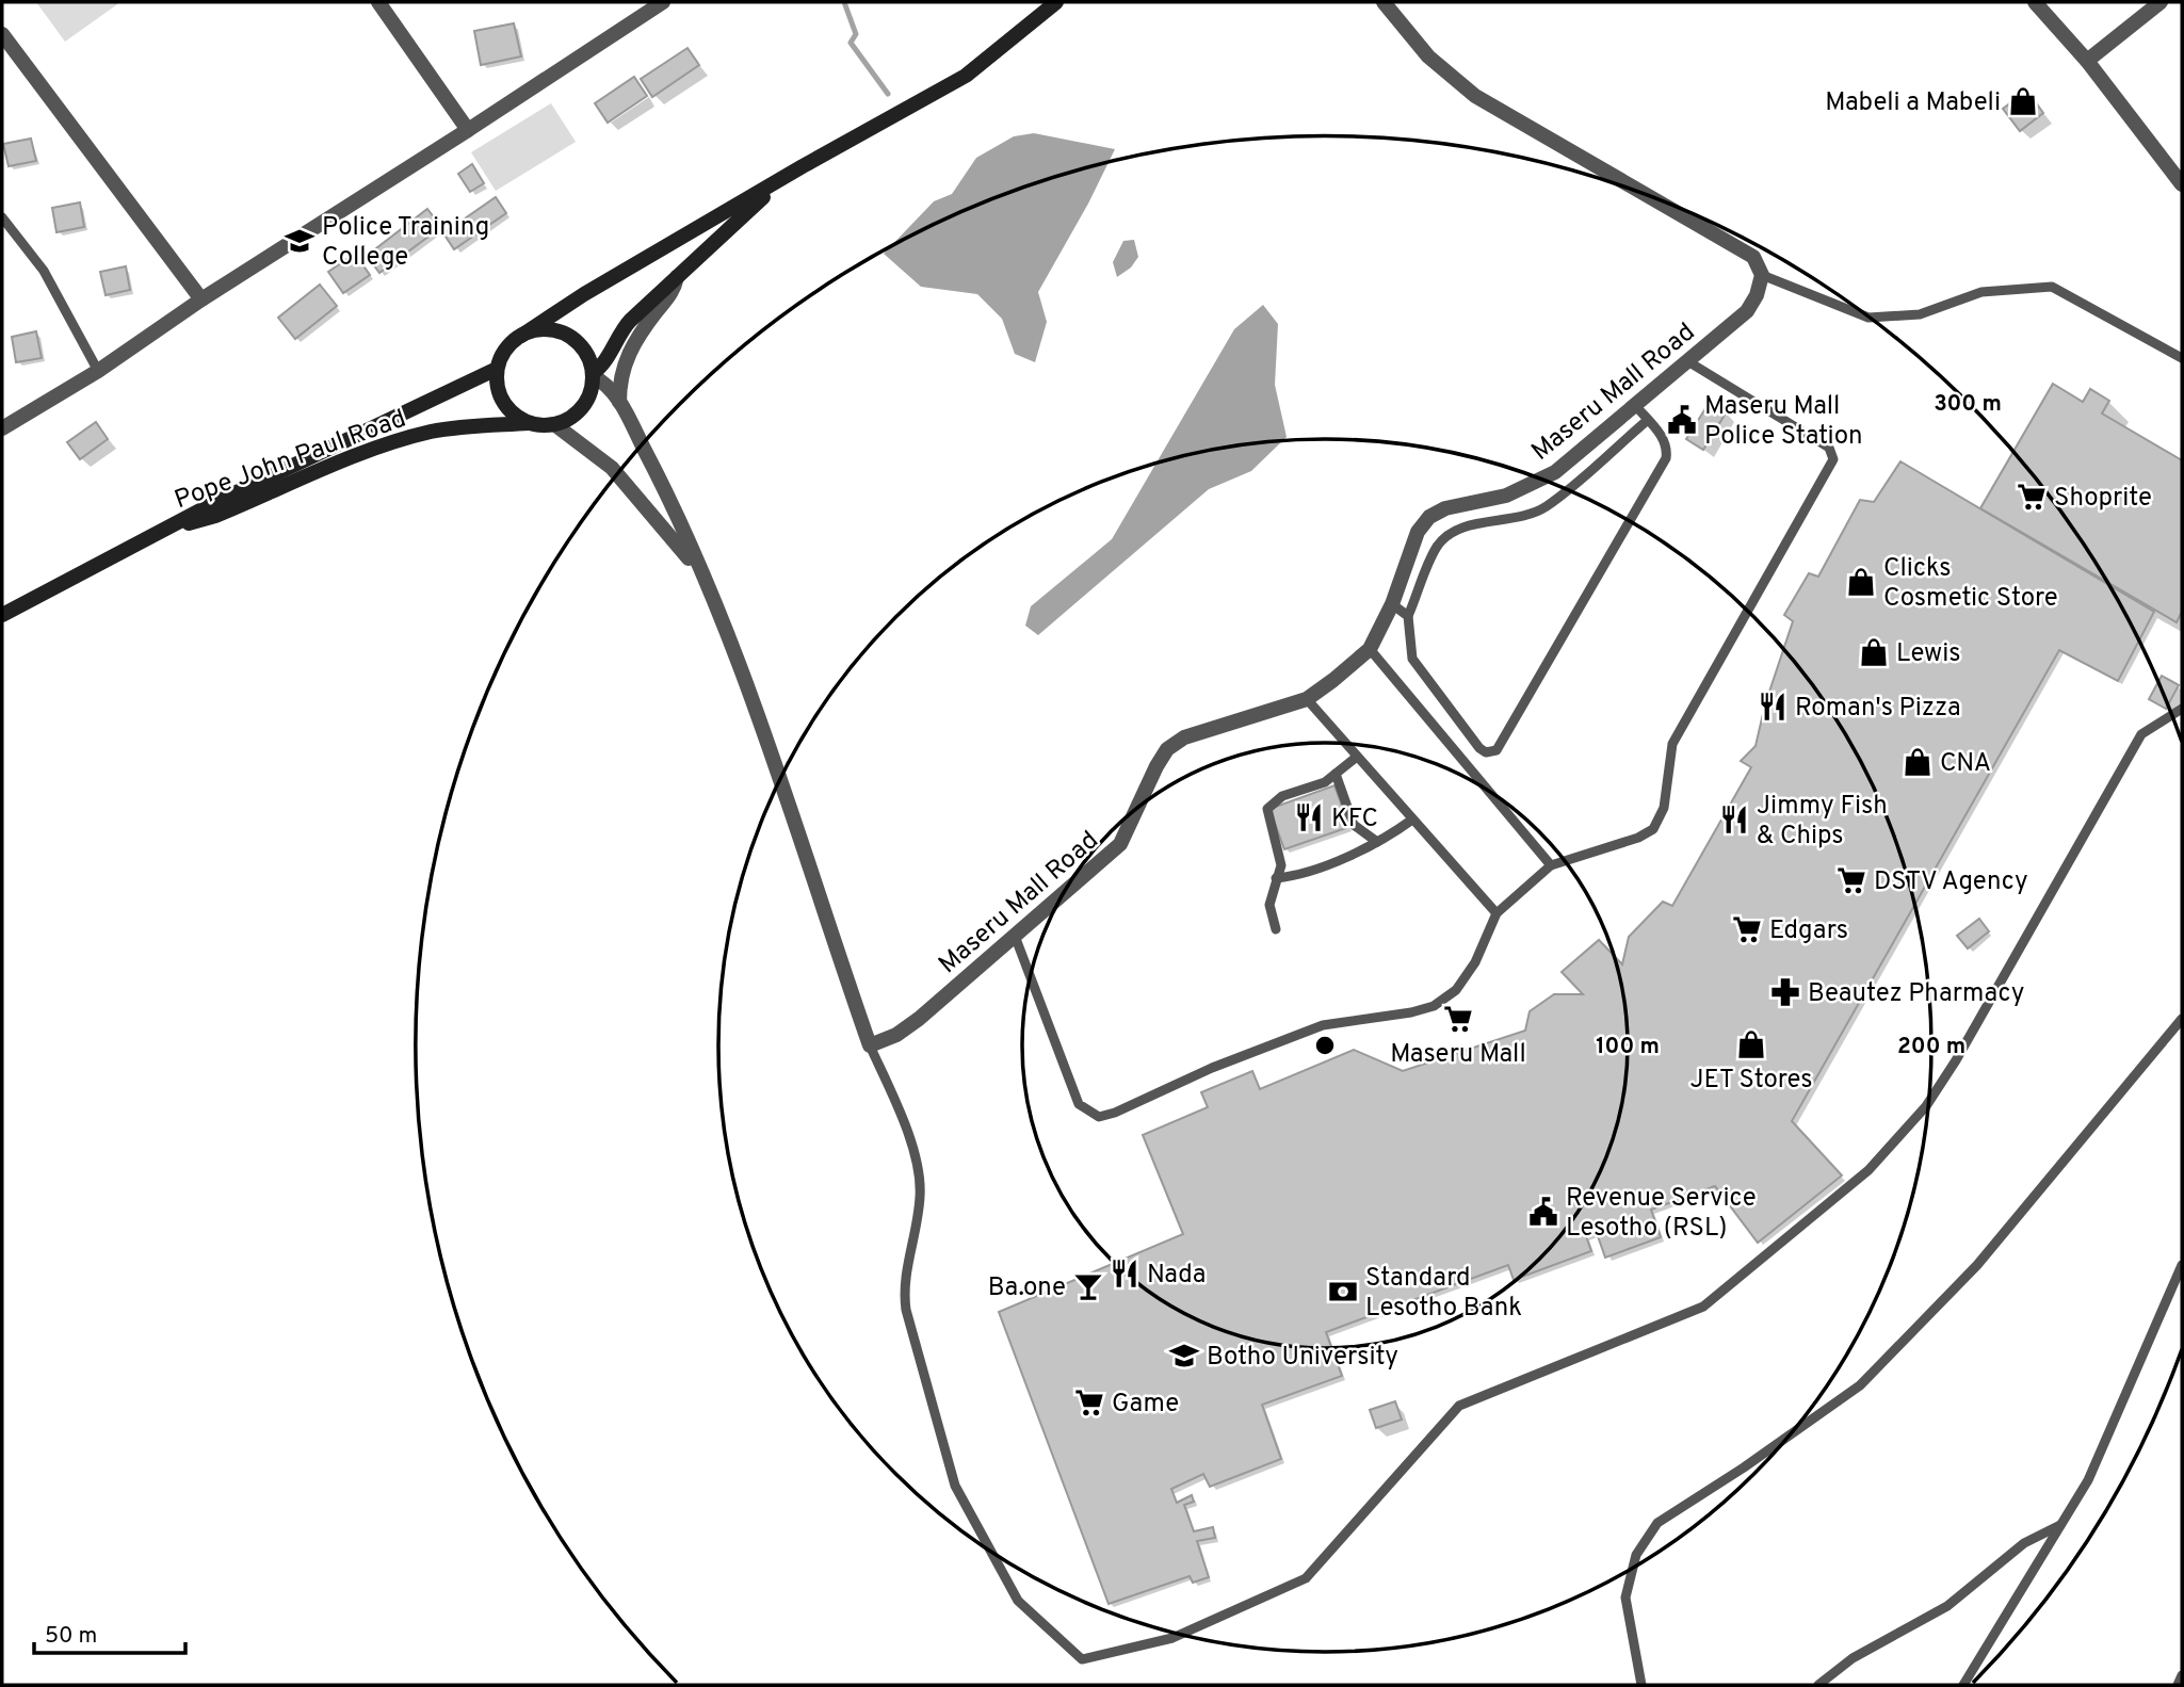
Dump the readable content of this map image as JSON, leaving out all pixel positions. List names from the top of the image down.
{
  "streets": {
    "main road": ["Pope John Paul Road"],
    "street": ["Maseru Mall Road"]
  },
  "places": {
    "shop": [
      "Mabeli a Mabeli",
      "Clicks Cosmetic Store",
      "Lewis",
      "CNA",
      "JET Stores"
    ],
    "school or university": ["Police Training College", "Botho University"],
    "public building": ["Maseru Mall Police Station", "Revenue Service Lesotho (RSL)"],
    "supermarket": [
      "Shoprite",
      "DSTV Agency",
      "Edgars",
      "Maseru Mall",
      "Game"
    ],
    "restaurant": [
      "Roman's Pizza",
      "KFC",
      "Jimmy Fish & Chips",
      "Nada"
    ],
    "pharmacy": ["Beautez Pharmacy"],
    "bar": ["Ba.one"],
    "bank": ["Standard Lesotho Bank"]
  },
  "scale_bar": "50 m",
  "rings": ["300 m", "100 m", "200 m"]
}
